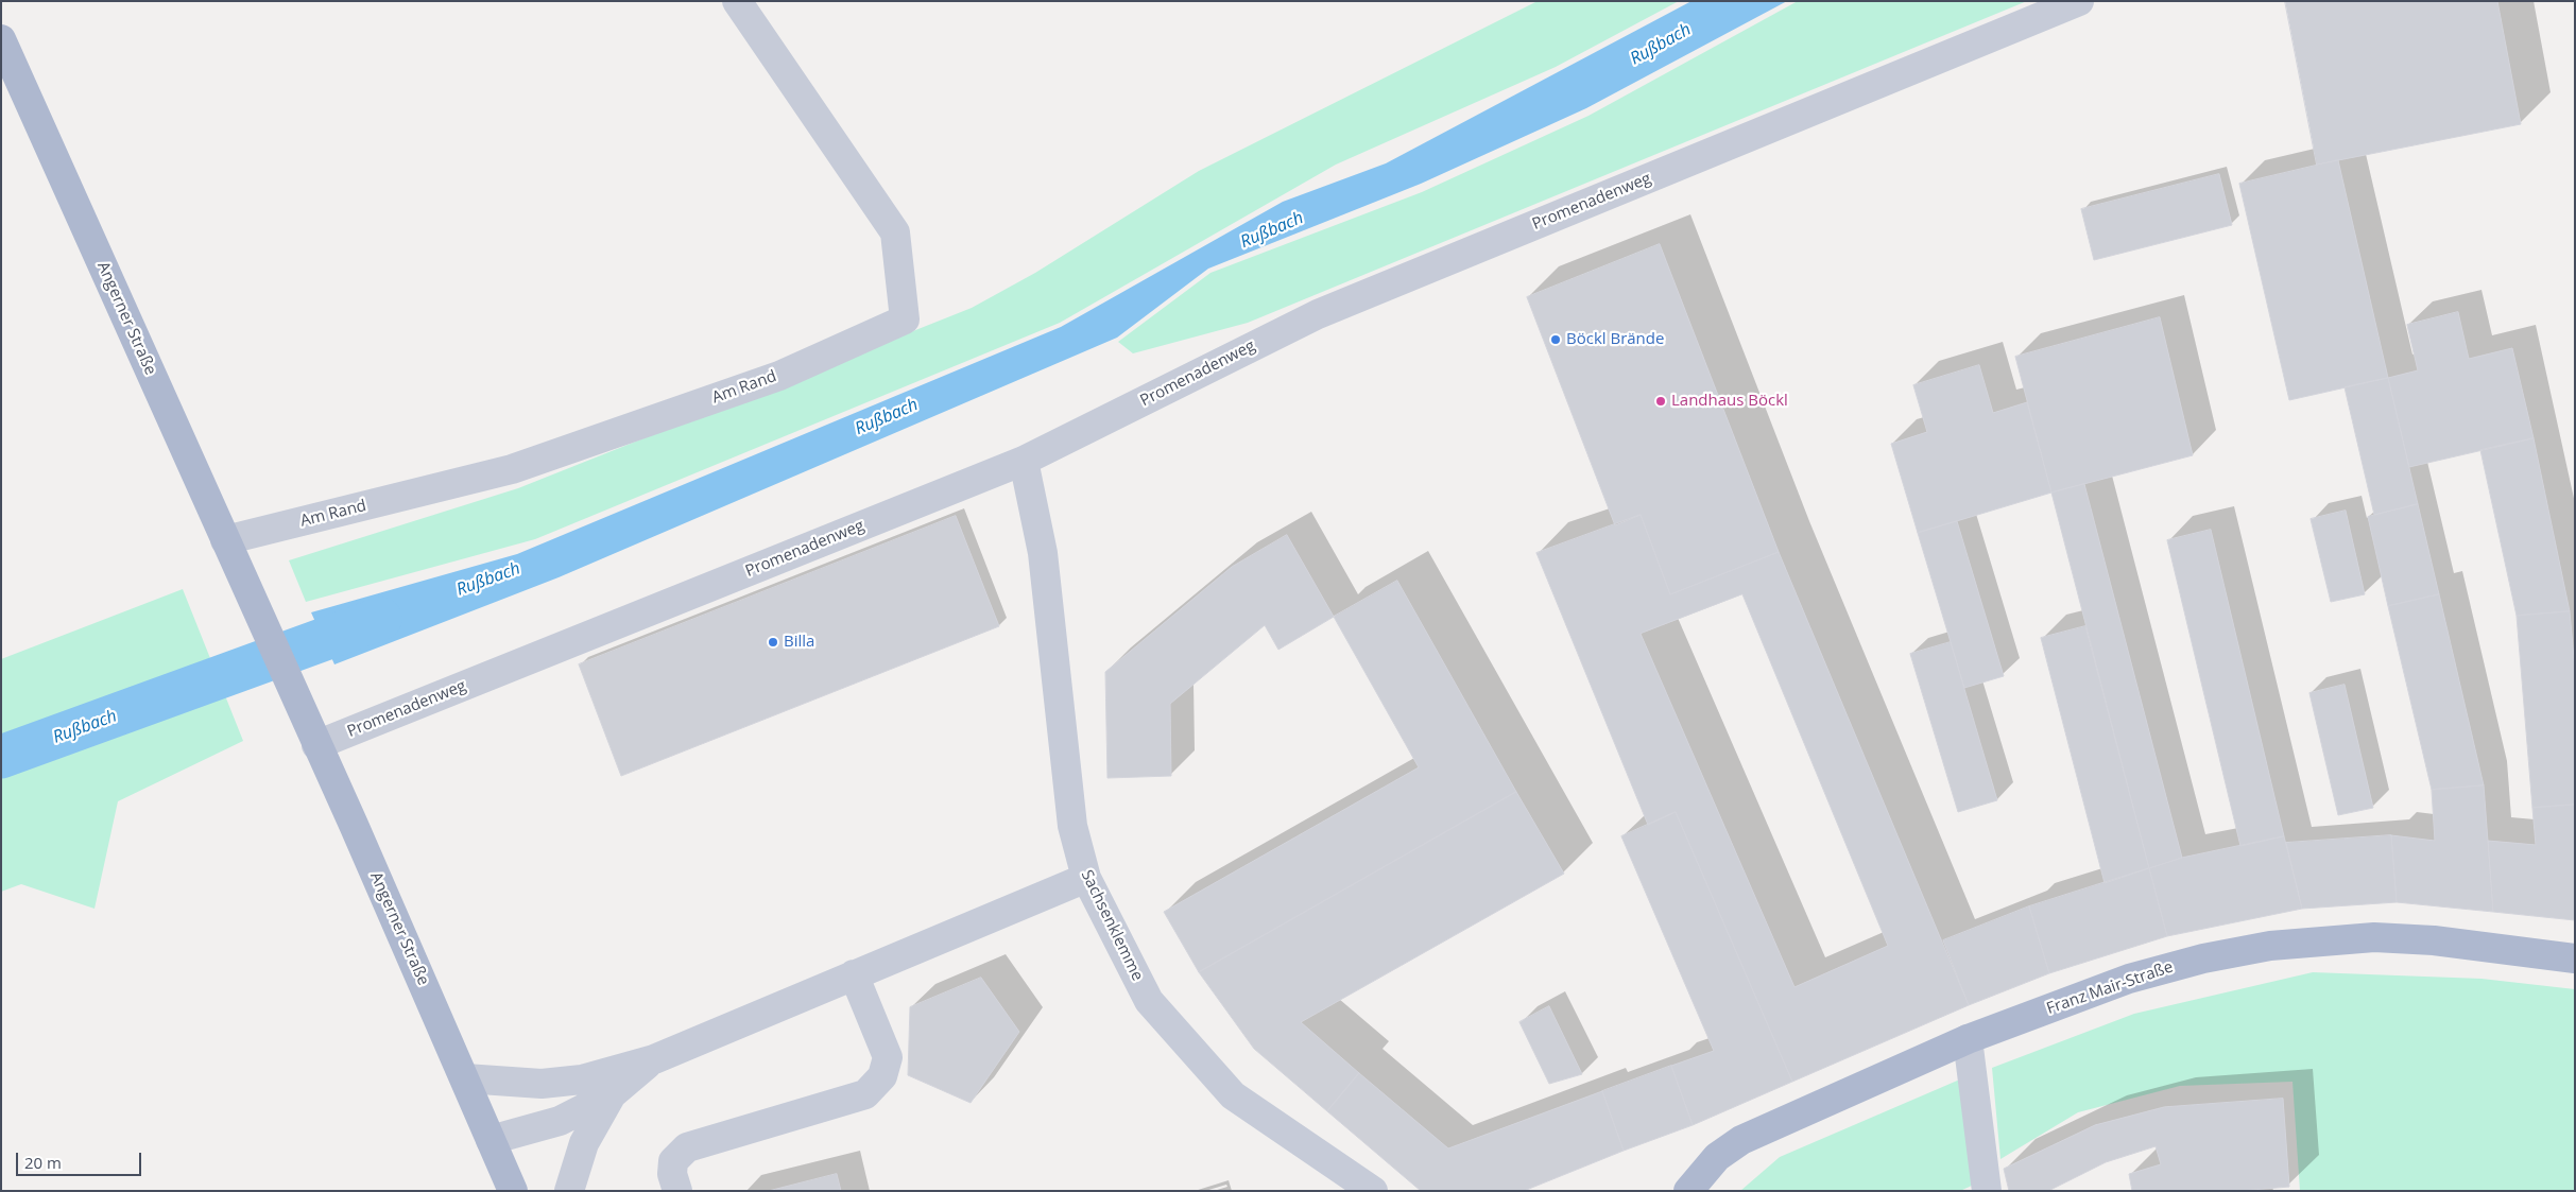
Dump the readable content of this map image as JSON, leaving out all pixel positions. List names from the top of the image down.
{
  "streets": {
    "main road": ["Angerner Straße", "Franz Mair-Straße"],
    "street": ["Promenadenweg", "Am Rand", "Sachsenklemme"]
  },
  "crossings": [
    ["Promenadenweg", "Angerner Straße"],
    ["Promenadenweg", "Sachsenklemme"],
    ["Angerner Straße", "Am Rand"]
  ],
  "water": ["Rußbach"],
  "places": ["Böckl Brände", "Landhaus Böckl", "Billa"],
  "scale_bar": "20 m"
}
